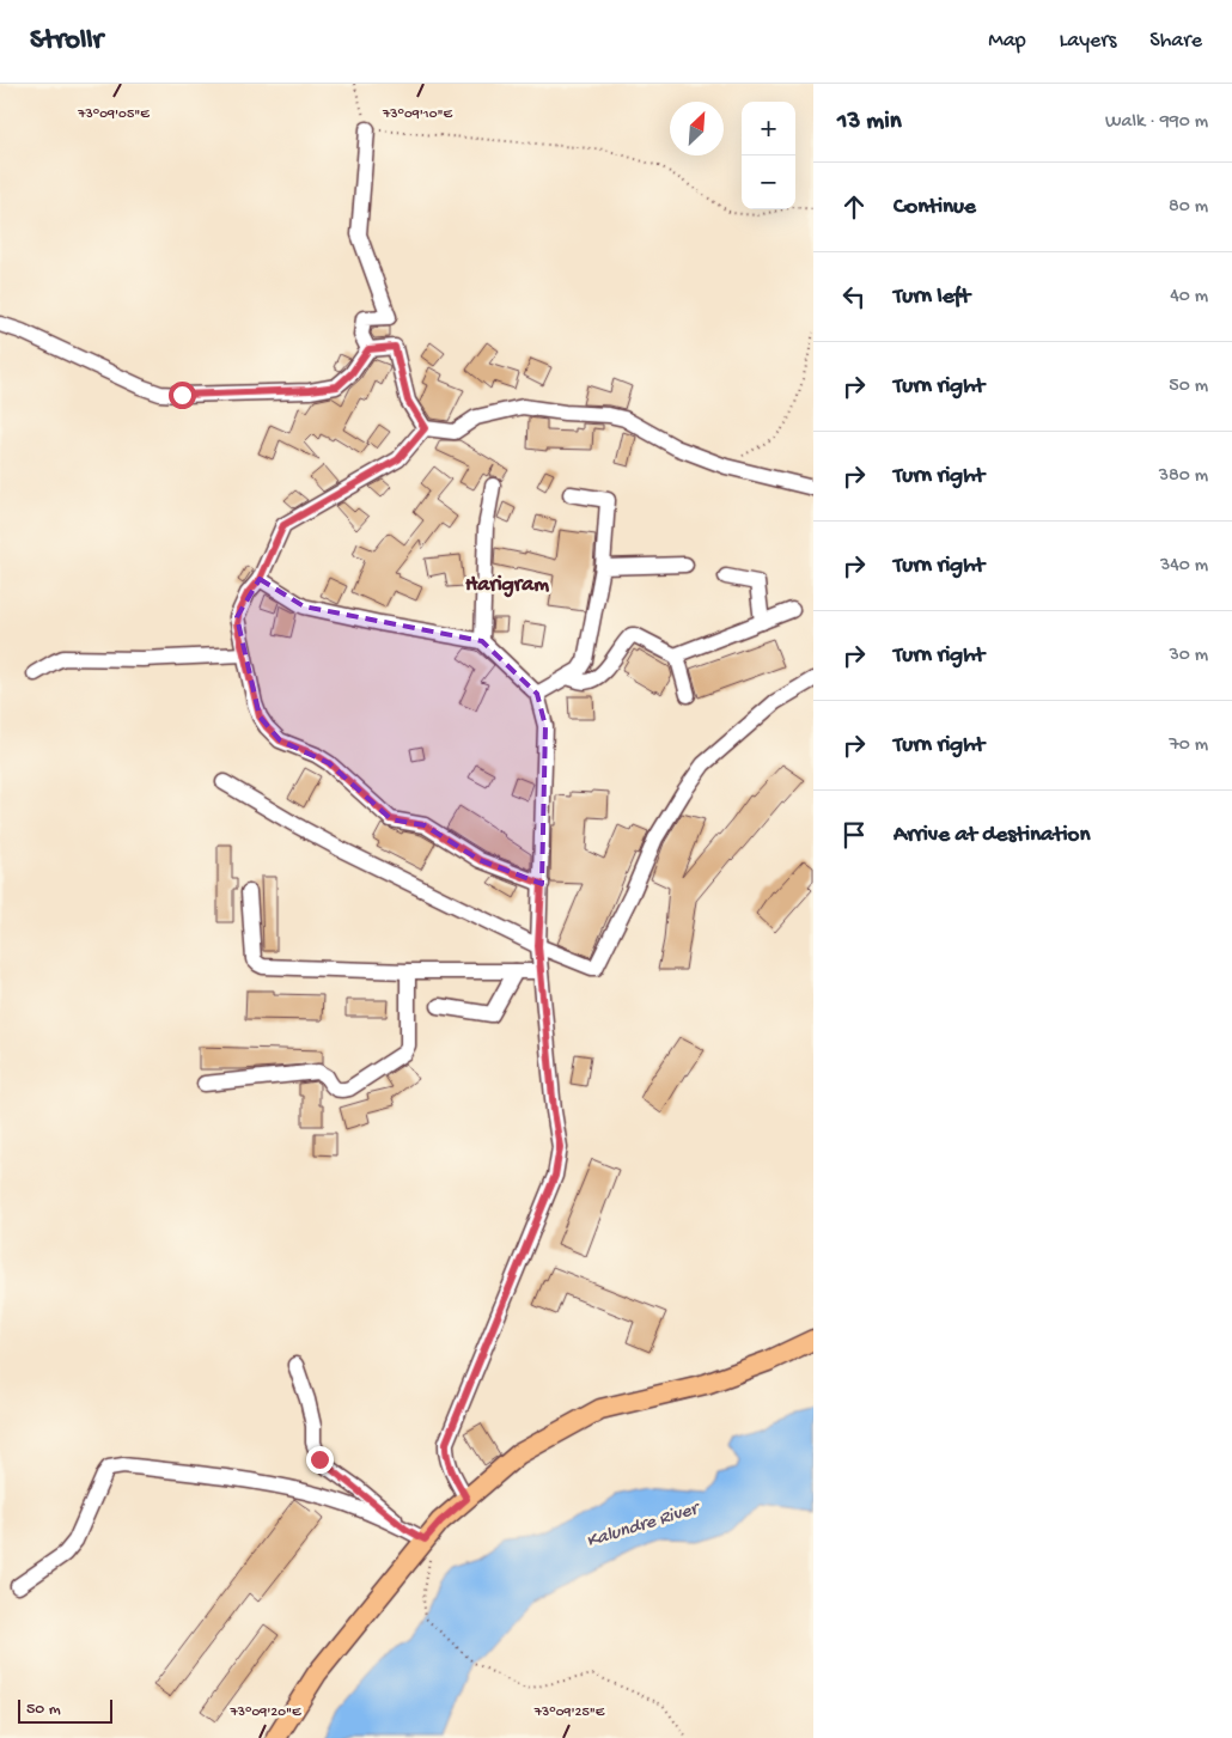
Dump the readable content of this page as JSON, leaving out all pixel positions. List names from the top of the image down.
{
  "districts": ["Harigram"],
  "water": ["Kalundre River"],
  "scale_bar": "50 m",
  "north": "top right",
  "page": {
    "header": "Strollr",
    "nav": ["Map", "Layers", "Share"],
    "heading": ["13 min", "Walk · 990 m"],
    "map_buttons": ["+", "−"],
    "list": [
      ["Continue", "80 m"],
      ["Turn left", "40 m"],
      ["Turn right", "50 m"],
      ["Turn right", "380 m"],
      ["Turn right", "340 m"],
      ["Turn right", "30 m"],
      ["Turn right", "70 m"],
      "Arrive at destination"
    ],
    "scale": "50 m"
  },
  "coordinates": [
    "73°09'05\"E",
    "73°09'10\"E",
    "73°09'20\"E",
    "73°09'25\"E"
  ]
}
